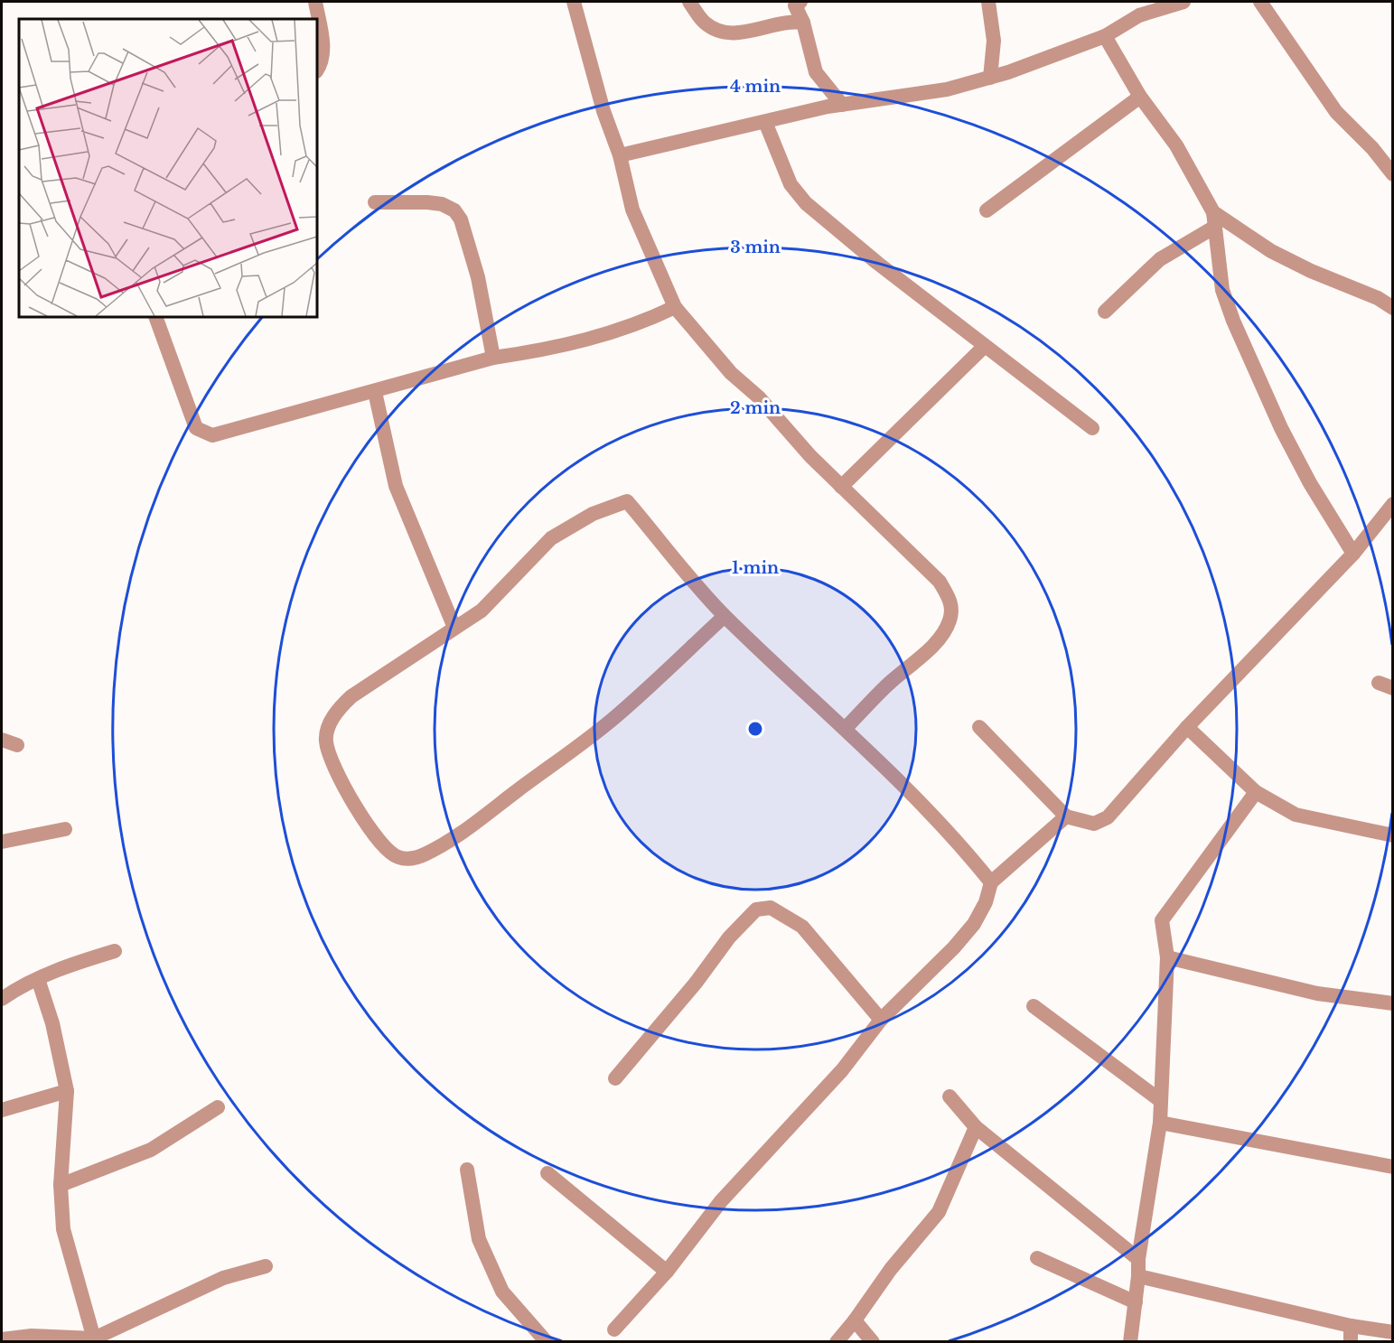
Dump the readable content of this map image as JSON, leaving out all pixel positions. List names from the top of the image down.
{
  "rings": [
    "4 min",
    "3 min",
    "2 min",
    "1 min"
  ]
}
